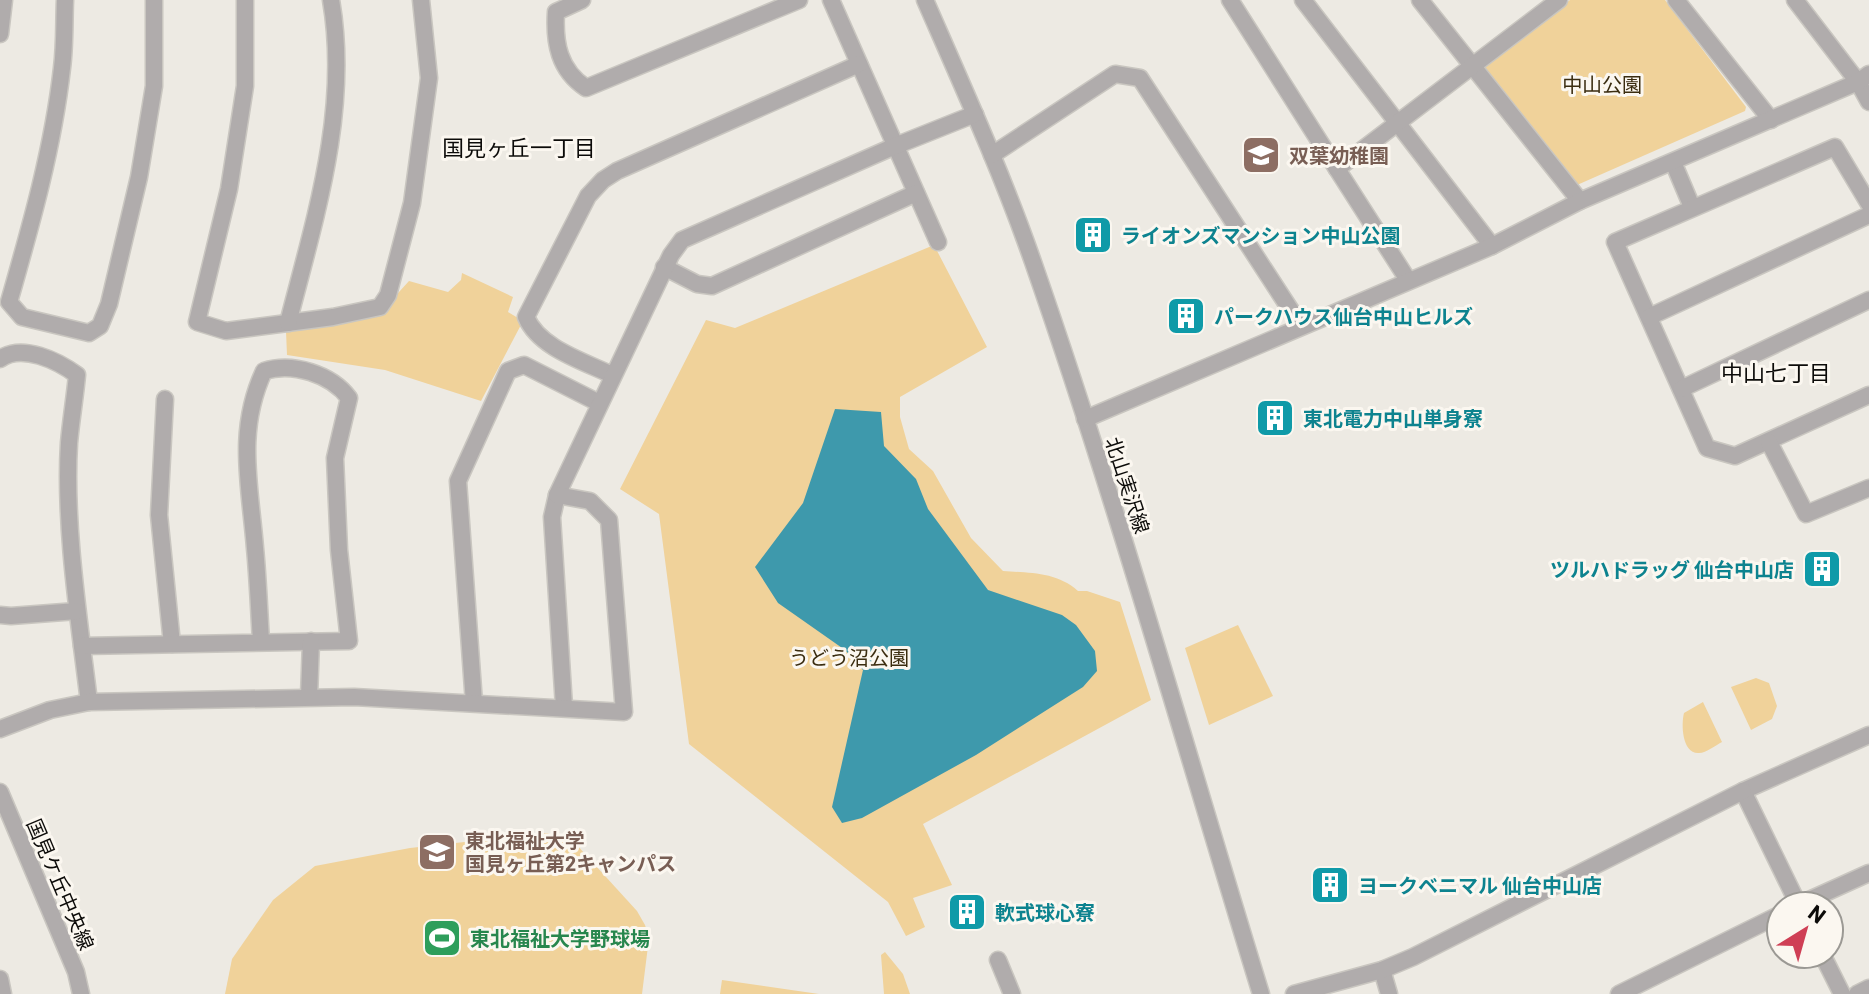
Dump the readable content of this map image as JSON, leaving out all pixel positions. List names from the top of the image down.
{
  "streets": {
    "street": ["北山実沢線", "国見ケ丘中央線"]
  },
  "districts": ["国見ヶ丘一丁目", "中山七丁目"],
  "parks": ["中山公園", "うどう沼公園"],
  "places": {
    "school or university": ["双葉幼稚園", "東北福祉大学 国見ヶ丘第2キャンパス"],
    "building": [
      "ライオンズマンション中山公園",
      "パークハウス仙台中山ヒルズ",
      "東北電力中山単身寮",
      "ツルハドラッグ 仙台中山店",
      "ヨークベニマル 仙台中山店",
      "軟式球心寮"
    ],
    "sports": ["東北福祉大学野球場"]
  },
  "north": "top right"
}
